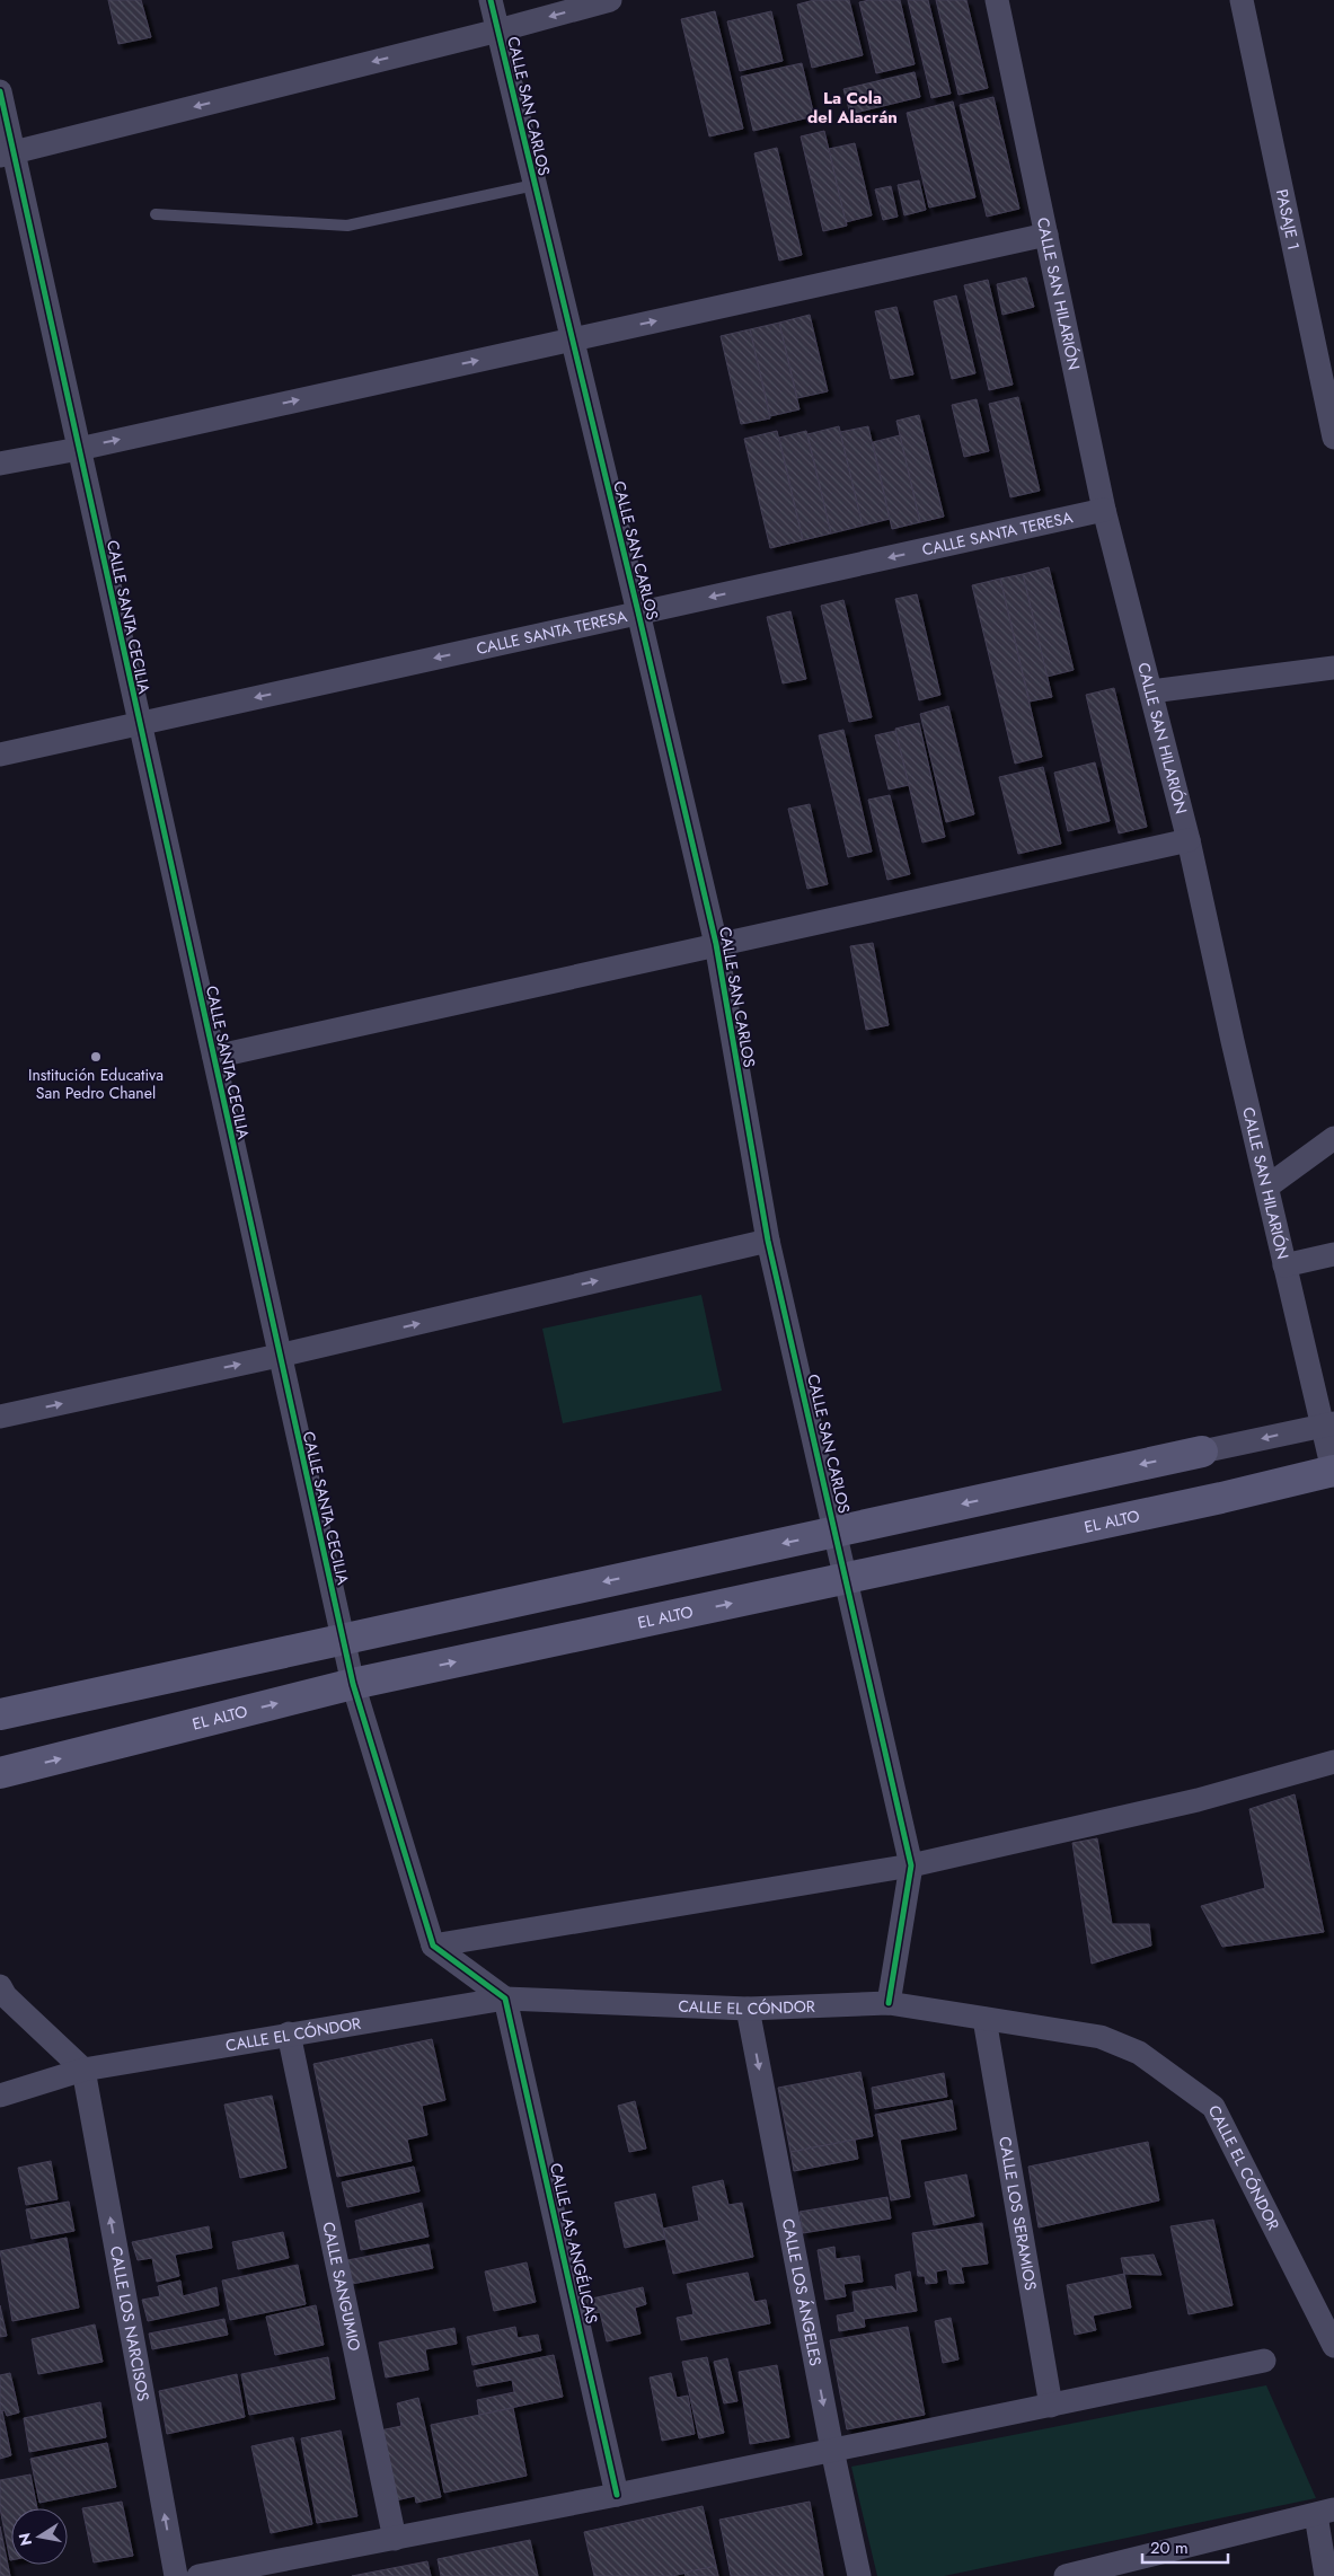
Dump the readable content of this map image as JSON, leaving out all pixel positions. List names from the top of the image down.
{
  "streets": {
    "street": [
      "CALLE SAN CARLOS",
      "PASAJE 1",
      "CALLE SAN HILARIÓN",
      "CALLE SANTA TERESA",
      "CALLE SANTA CECILIA",
      "EL ALTO",
      "CALLE EL CÓNDOR",
      "CALLE LOS SERAMIOS",
      "CALLE LAS ANGÉLICAS",
      "CALLE SANGUMIO",
      "CALLE LOS ÁNGELES",
      "CALLE LOS NARCISOS"
    ]
  },
  "crossings": [
    ["CALLE SAN CARLOS", "CALLE SANTA TERESA"],
    ["CALLE SAN CARLOS", "EL ALTO"],
    ["CALLE SAN CARLOS", "CALLE EL CÓNDOR"],
    ["CALLE SAN HILARIÓN", "CALLE SANTA TERESA"],
    ["CALLE SAN HILARIÓN", "EL ALTO"],
    ["CALLE SANTA TERESA", "CALLE SANTA CECILIA"],
    ["CALLE SANTA CECILIA", "EL ALTO"],
    ["CALLE EL CÓNDOR", "CALLE LOS SERAMIOS"],
    ["CALLE EL CÓNDOR", "CALLE LAS ANGÉLICAS"],
    ["CALLE EL CÓNDOR", "CALLE SANGUMIO"],
    ["CALLE EL CÓNDOR", "CALLE LOS ÁNGELES"],
    ["CALLE EL CÓNDOR", "CALLE LOS NARCISOS"]
  ],
  "one_way": ["CALLE SANTA TERESA", "CALLE LOS ÁNGELES", "CALLE LOS NARCISOS"],
  "districts": ["La Cola del Alacrán"],
  "places": ["Institución Educativa San Pedro Chanel"],
  "scale_bar": "20 m",
  "north": "left"
}
